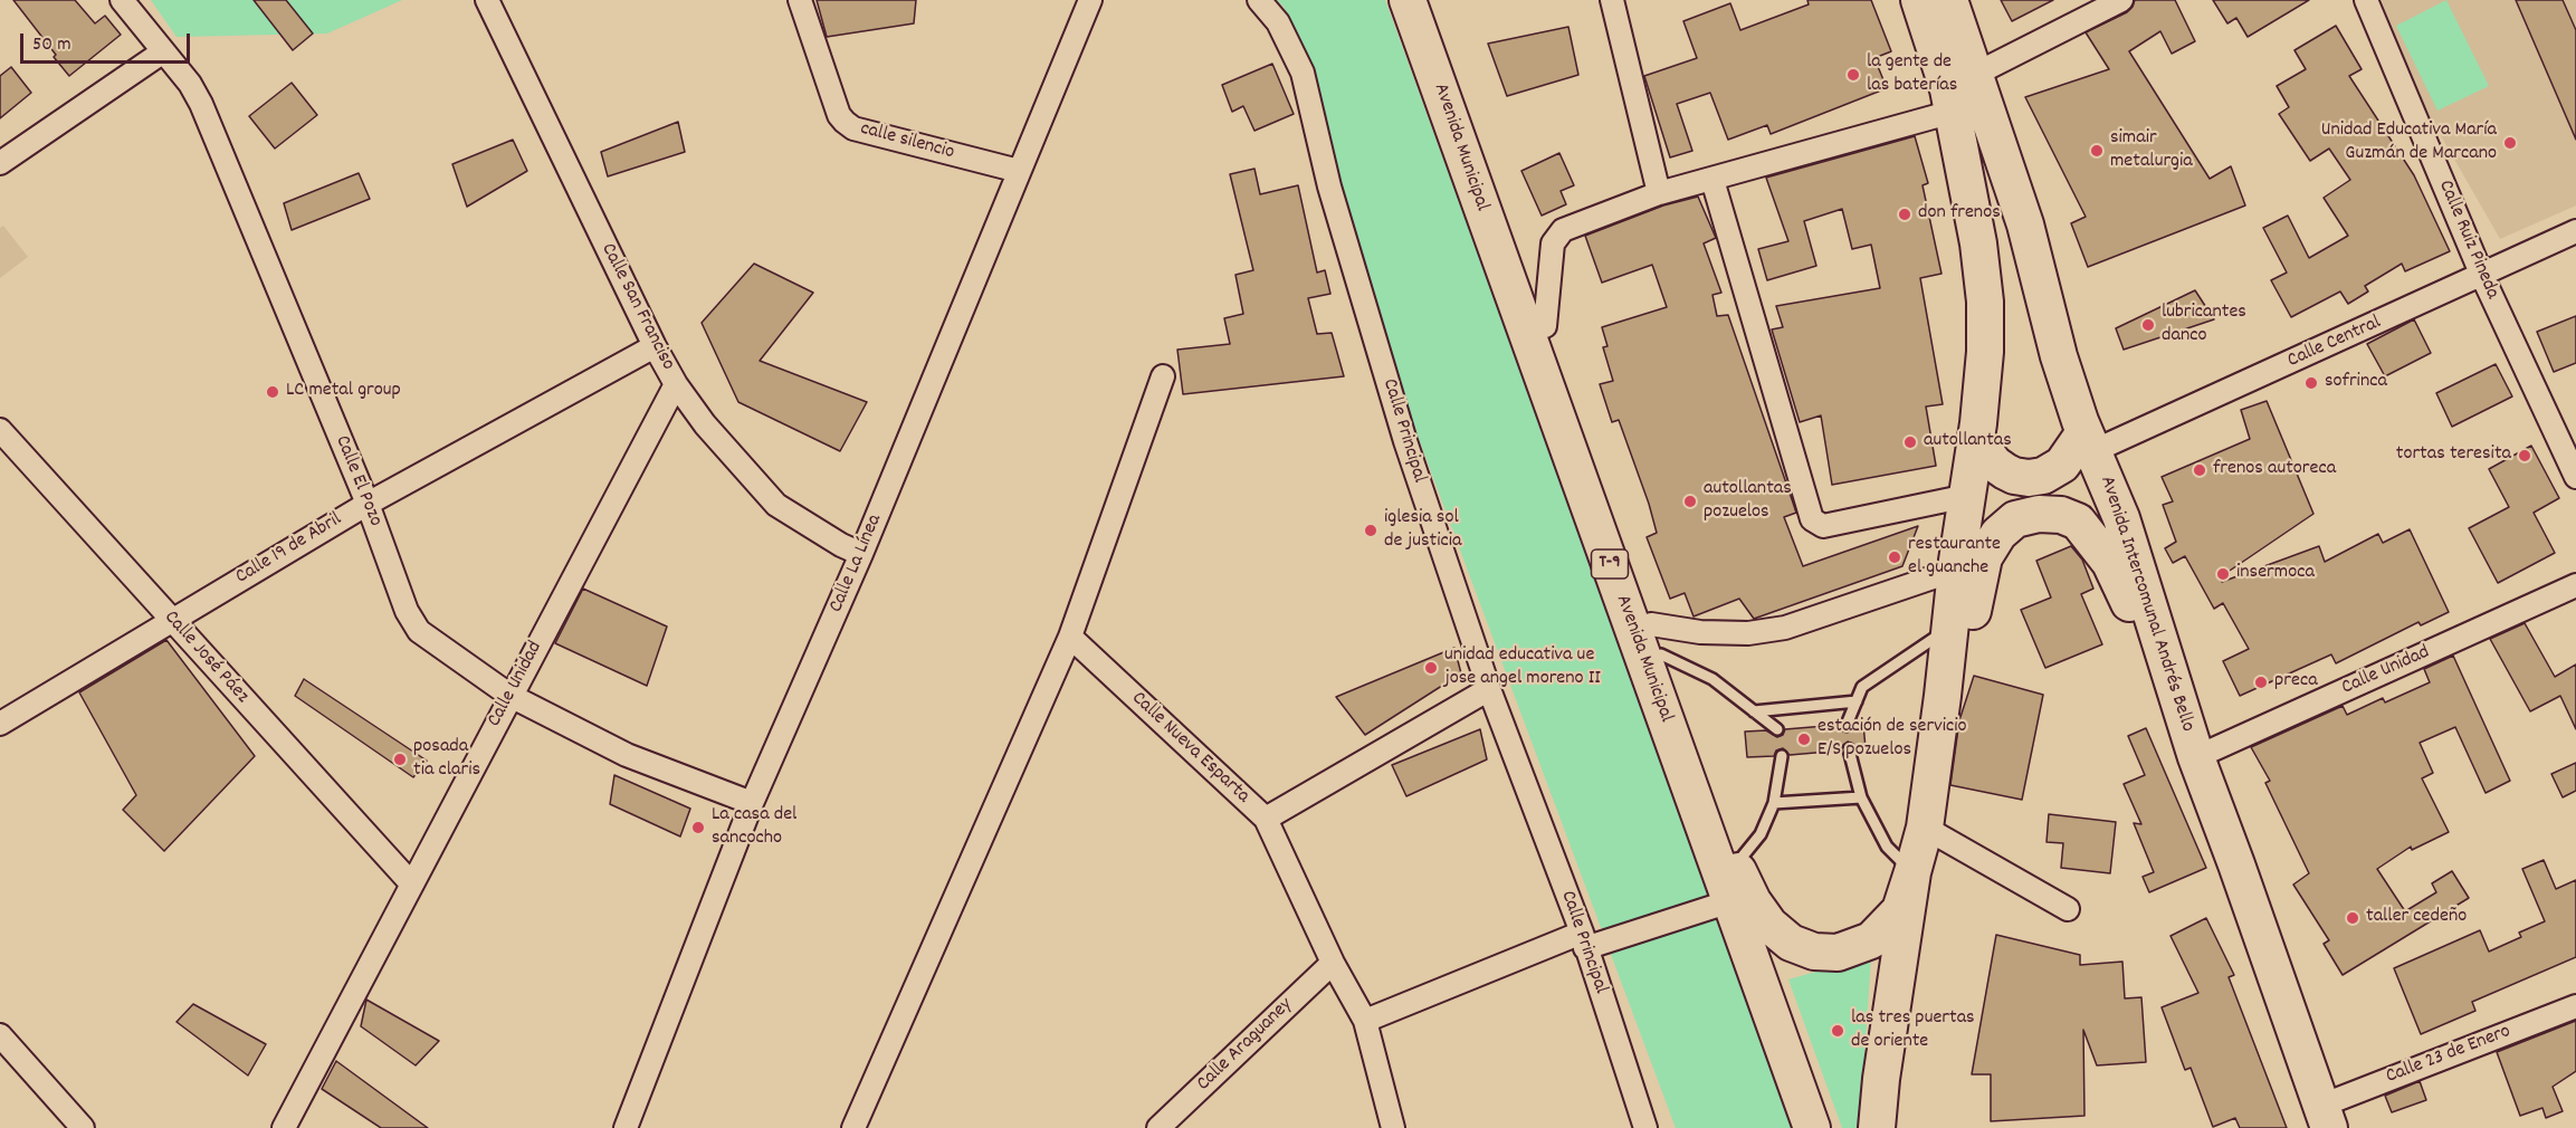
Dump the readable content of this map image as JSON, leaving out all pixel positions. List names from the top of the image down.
{
  "streets": {
    "highway": ["Avenida Municipal", "T-9", "Avenida Intercomunal Andrés Bello"],
    "street": [
      "calle silencio",
      "Calle Ruiz Pineda",
      "Calle San Franciso",
      "Calle Central",
      "Calle Principal",
      "Calle El Pozo",
      "Calle 19 de Abril",
      "Calle La Línea",
      "Calle José Páez",
      "Calle Unidad",
      "Calle Nueva Esparta",
      "Calle Araguaney",
      "Calle 23 de Enero"
    ]
  },
  "crossings": [
    ["calle silencio", "Calle La Línea"],
    ["Avenida Municipal", "T-9"],
    ["Calle Ruiz Pineda", "Calle Central"],
    ["Calle San Franciso", "Calle 19 de Abril"],
    ["Calle San Franciso", "Calle La Línea"],
    ["Calle San Franciso", "Calle Unidad"],
    ["Calle Central", "Avenida Intercomunal Andrés Bello"],
    ["Calle El Pozo", "Calle 19 de Abril"],
    ["Calle El Pozo", "Calle La Línea"],
    ["Calle El Pozo", "Calle Unidad"],
    ["Calle 19 de Abril", "Calle José Páez"],
    ["T-9", "Avenida Intercomunal Andrés Bello"],
    ["T-9", "Calle Unidad"],
    ["Avenida Intercomunal Andrés Bello", "Calle Unidad"],
    ["Avenida Intercomunal Andrés Bello", "Calle 23 de Enero"],
    ["Calle José Páez", "Calle Unidad"],
    ["Calle Nueva Esparta", "Calle Araguaney"]
  ],
  "places": [
    "la gente de las baterías",
    "Unidad Educativa María Guzmán de Marcano",
    "simair metalurgia",
    "don frenos",
    "lubricantes danco",
    "sofrinca",
    "LC metal group",
    "autollantas",
    "tortas teresita",
    "frenos autoreca",
    "autollantas pozuelos",
    "iglesia sol de justicia",
    "restaurante el guanche",
    "insermoca",
    "unidad educativa ue jose angel moreno II",
    "preca",
    "estación de servicio E/S pozuelos",
    "posada tia claris",
    "La casa del sancocho",
    "taller cedeño",
    "las tres puertas de oriente"
  ],
  "scale_bar": "50 m"
}
